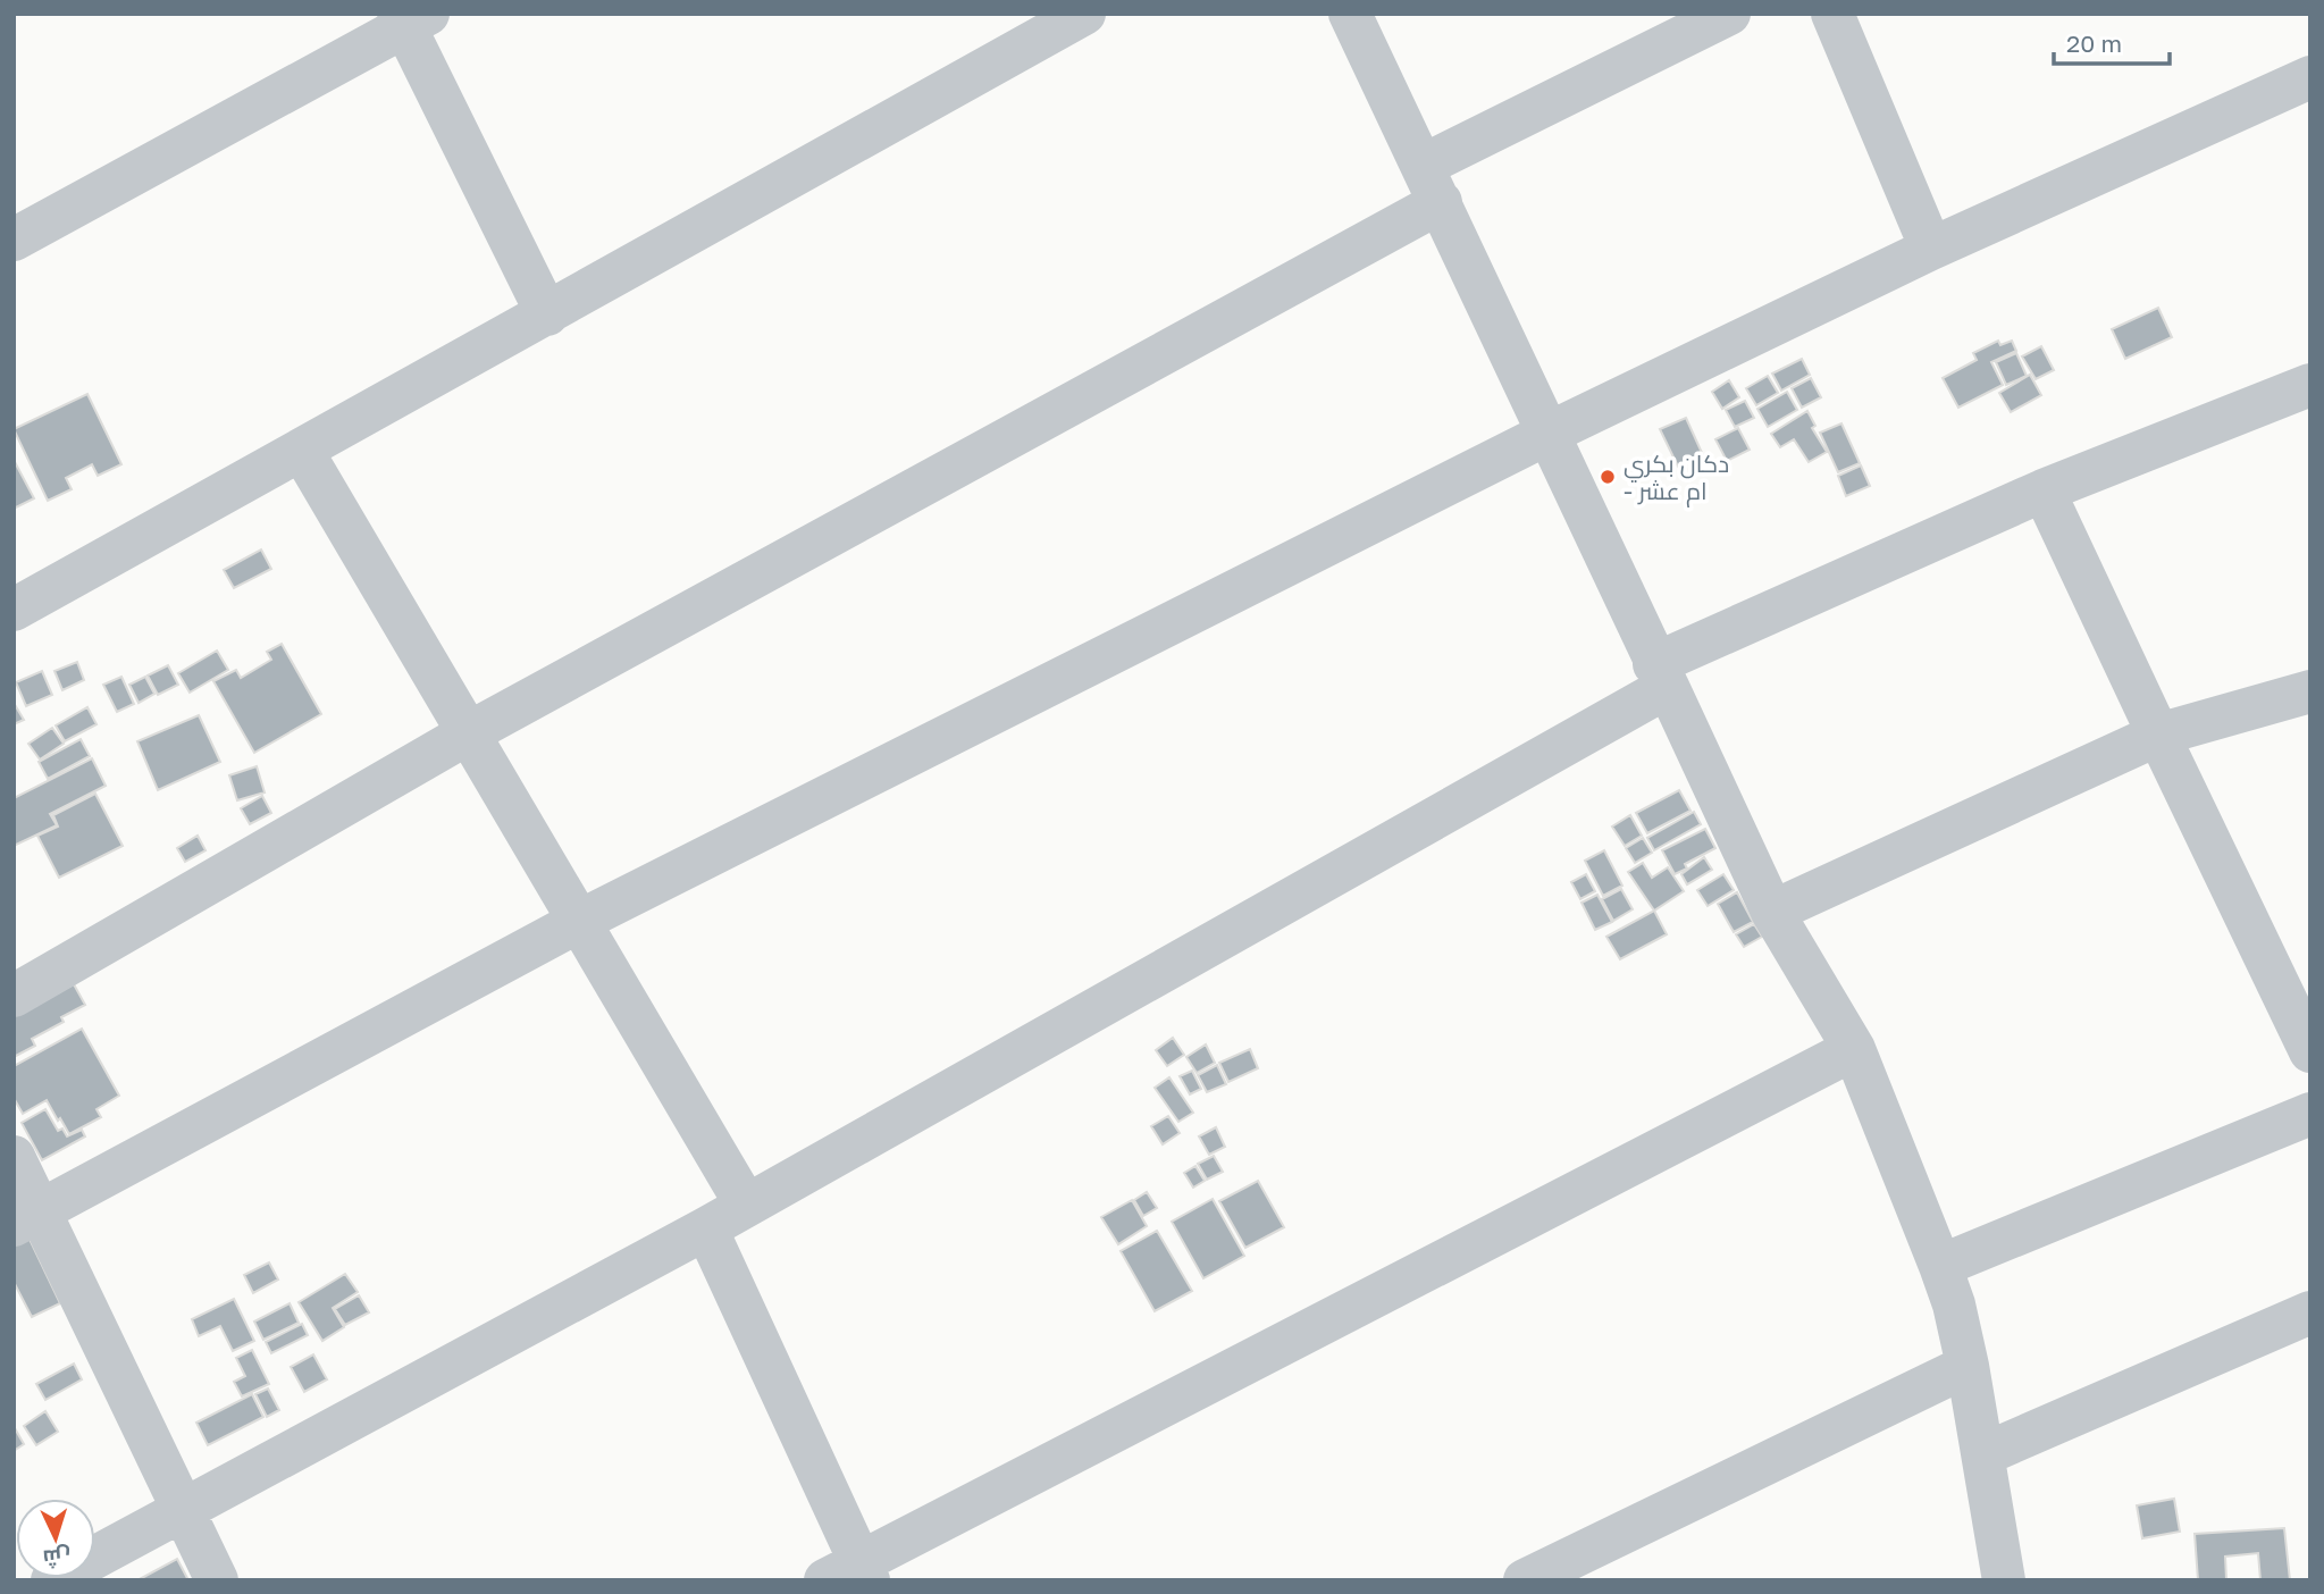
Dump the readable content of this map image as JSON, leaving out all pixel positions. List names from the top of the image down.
{
  "places": ["دكان بكري - ام عشر"],
  "scale_bar": "20 m",
  "north": "bottom"
}
